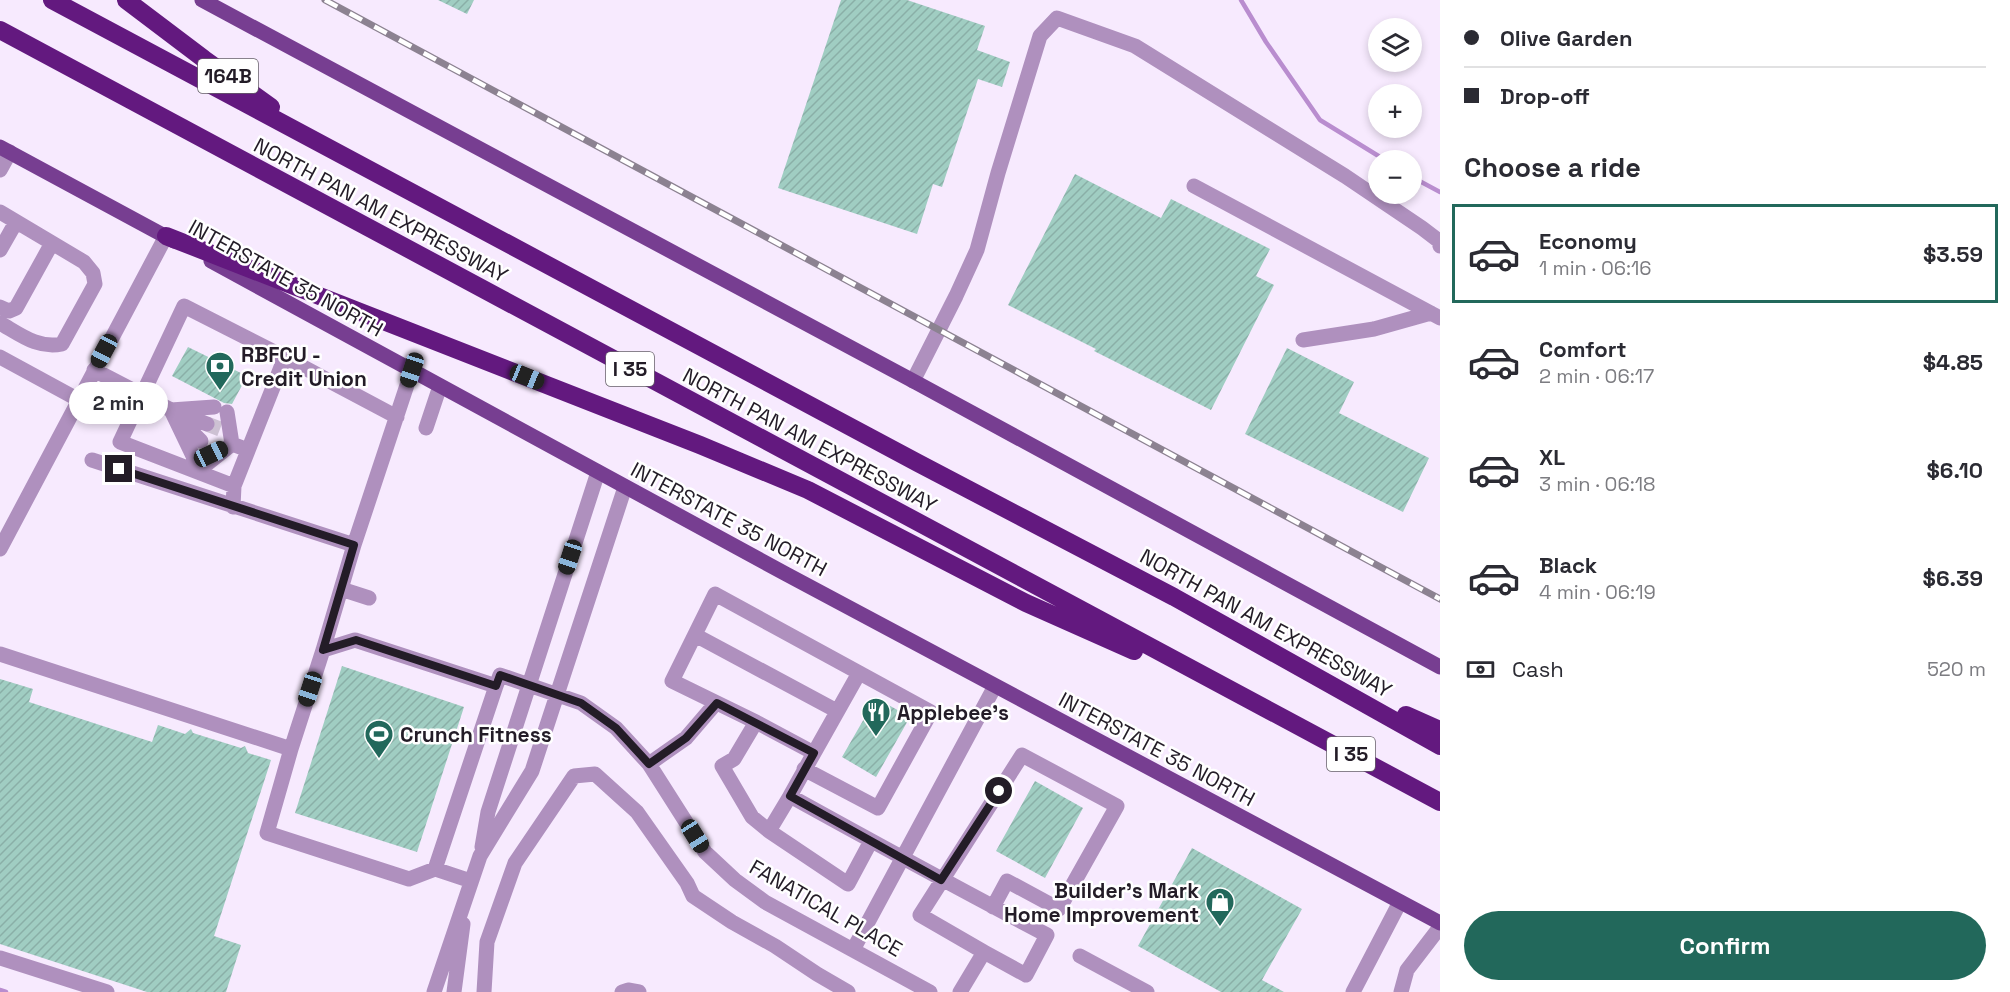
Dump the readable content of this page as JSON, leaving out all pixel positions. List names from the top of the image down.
{
  "streets": {
    "highway": ["164B", "NORTH PAN AM EXPRESSWAY", "I 35"],
    "main road": ["INTERSTATE 35 NORTH"],
    "street": ["FANATICAL PLACE"]
  },
  "crossings": [
    ["164B", "NORTH PAN AM EXPRESSWAY"]
  ],
  "places": {
    "bank": ["RBFCU - Credit Union"],
    "restaurant": ["Applebee's"],
    "sports": ["Crunch Fitness"],
    "shop": ["Builder's Mark Home Improvement"]
  },
  "page": {
    "banner": ["Olive Garden", "Drop-off"],
    "map_buttons": ["+", "−"],
    "heading": "Choose a ride",
    "list": [
      {
        "name": "Economy",
        "note": "1 min · 06:16",
        "value": "$3.59"
      },
      {
        "name": "Comfort",
        "note": "2 min · 06:17",
        "value": "$4.85"
      },
      {
        "name": "XL",
        "note": "3 min · 06:18",
        "value": "$6.10"
      },
      {
        "name": "Black",
        "note": "4 min · 06:19",
        "value": "$6.39"
      }
    ],
    "bubble": "2 min",
    "pay": ["Cash", "520 m"],
    "buttons": "Confirm"
  }
}
